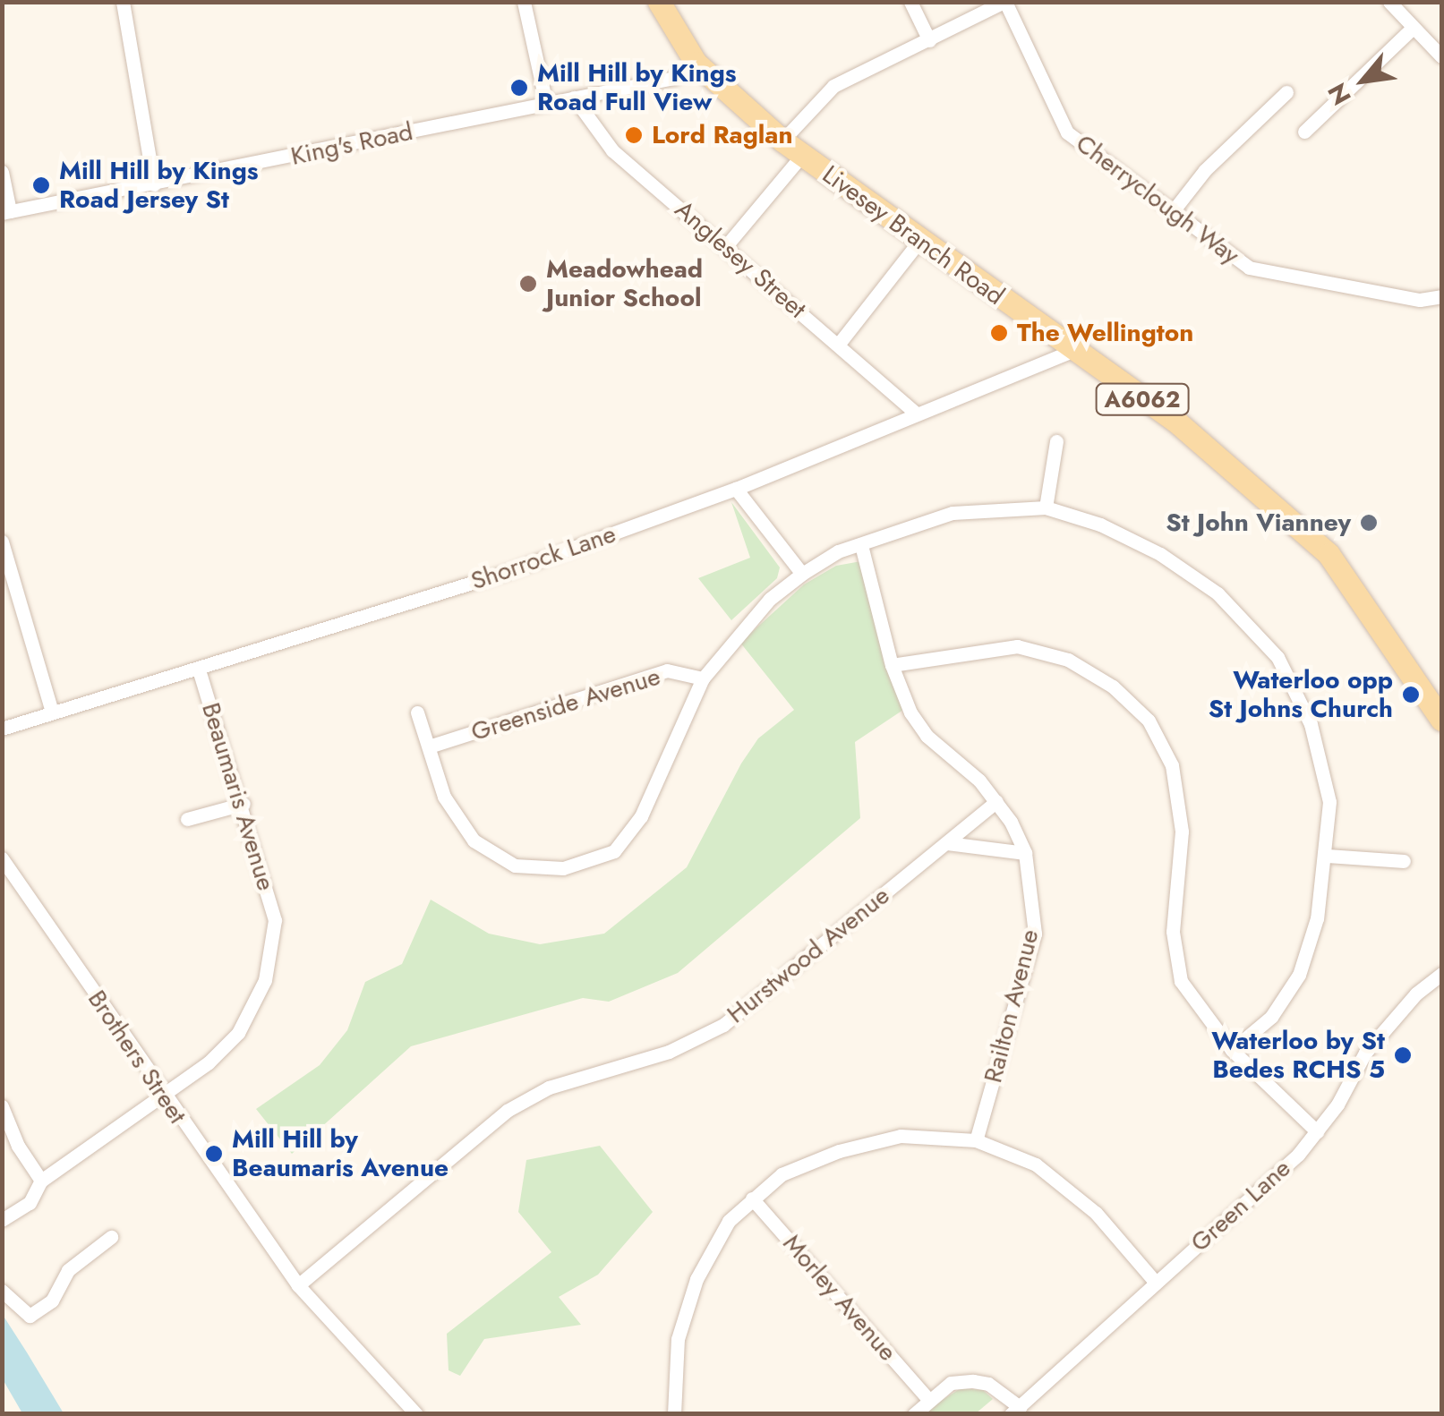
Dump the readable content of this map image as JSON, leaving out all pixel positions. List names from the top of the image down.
{
  "streets": {
    "main road": ["Livesey Branch Road", "A6062"],
    "street": [
      "King's Road",
      "Cherryclough Way",
      "Anglesey Street",
      "Shorrock Lane",
      "Greenside Avenue",
      "Beaumaris Avenue",
      "Hurstwood Avenue",
      "Railton Avenue",
      "Brothers Street",
      "Green Lane",
      "Morley Avenue"
    ]
  },
  "crossings": [
    ["King's Road", "Livesey Branch Road"],
    ["King's Road", "Anglesey Street"],
    ["Livesey Branch Road", "Shorrock Lane"],
    ["Anglesey Street", "Shorrock Lane"],
    ["Shorrock Lane", "Beaumaris Avenue"],
    ["Greenside Avenue", "Railton Avenue"],
    ["Beaumaris Avenue", "Brothers Street"],
    ["Hurstwood Avenue", "Railton Avenue"],
    ["Hurstwood Avenue", "Brothers Street"]
  ],
  "places": [
    "Mill Hill by Kings Road Full View",
    "Lord Raglan",
    "Mill Hill by Kings Road Jersey St",
    "Meadowhead Junior School",
    "The Wellington",
    "St John Vianney",
    "Waterloo opp St Johns Church",
    "Waterloo by St Bedes RCHS 5",
    "Mill Hill by Beaumaris Avenue"
  ],
  "north": "bottom left"
}
